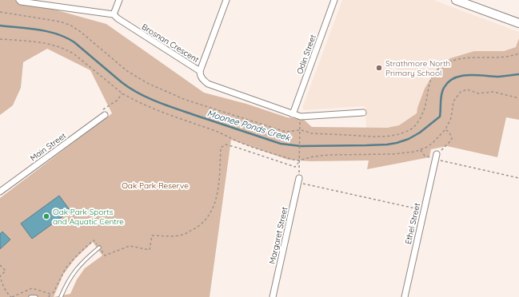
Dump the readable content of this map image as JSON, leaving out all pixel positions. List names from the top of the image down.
{
  "streets": {
    "street": [
      "Brosnan Crescent",
      "Odin Street",
      "Main Street",
      "Ethel Street",
      "Margaret Street"
    ]
  },
  "crossings": [
    ["Brosnan Crescent", "Odin Street"]
  ],
  "water": ["Moonee Ponds Creek"],
  "parks": ["Oak Park Reserve"],
  "places": ["Strathmore North Primary School", "Oak Park Sports and Aquatic Centre"]
}
